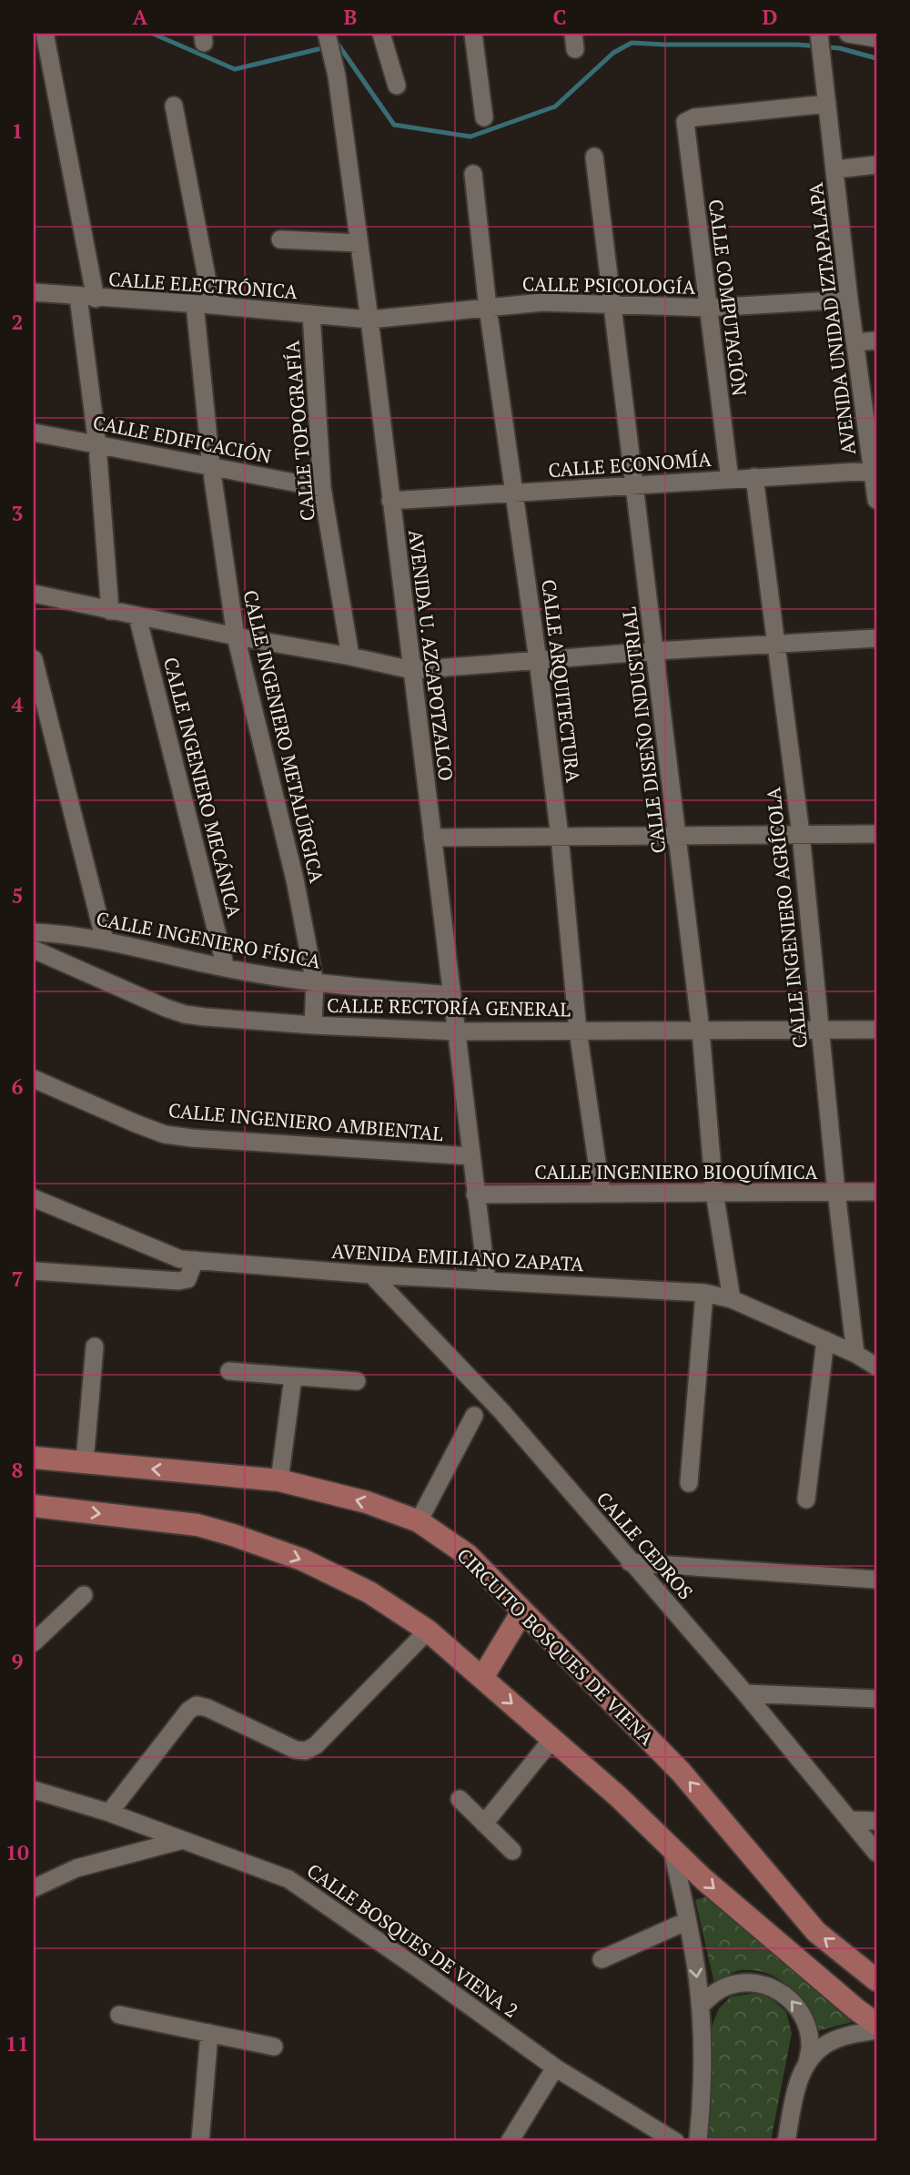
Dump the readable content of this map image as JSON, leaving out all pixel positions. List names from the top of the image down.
{
  "streets": {
    "main road": ["CIRCUITO BOSQUES DE VIENA"],
    "street": [
      "CALLE ELECTRÓNICA",
      "CALLE PSICOLOGÍA",
      "CALLE COMPUTACIÓN",
      "AVENIDA UNIDAD IZTAPALAPA",
      "CALLE TOPOGRAFÍA",
      "CALLE EDIFICACIÓN",
      "CALLE ECONOMÍA",
      "AVENIDA U. AZCAPOTZALCO",
      "CALLE ARQUITECTURA",
      "CALLE DISEÑO INDUSTRIAL",
      "CALLE INGENIERO METALÚRGICA",
      "CALLE INGENIERO MECÁNICA",
      "CALLE INGENIERO AGRÍCOLA",
      "CALLE INGENIERO FÍSICA",
      "CALLE RECTORÍA GENERAL",
      "CALLE INGENIERO AMBIENTAL",
      "CALLE INGENIERO BIOQUÍMICA",
      "AVENIDA EMILIANO ZAPATA",
      "CALLE CEDROS",
      "CALLE BOSQUES DE VIENA 2"
    ]
  },
  "crossings": [
    ["CALLE ELECTRÓNICA", "CALLE PSICOLOGÍA"],
    ["CALLE ELECTRÓNICA", "CALLE TOPOGRAFÍA"],
    ["CALLE ELECTRÓNICA", "AVENIDA U. AZCAPOTZALCO"],
    ["CALLE ELECTRÓNICA", "CALLE INGENIERO METALÚRGICA"],
    ["CALLE PSICOLOGÍA", "CALLE COMPUTACIÓN"],
    ["CALLE PSICOLOGÍA", "AVENIDA UNIDAD IZTAPALAPA"],
    ["CALLE PSICOLOGÍA", "AVENIDA U. AZCAPOTZALCO"],
    ["CALLE PSICOLOGÍA", "CALLE ARQUITECTURA"],
    ["CALLE PSICOLOGÍA", "CALLE DISEÑO INDUSTRIAL"],
    ["CALLE COMPUTACIÓN", "AVENIDA UNIDAD IZTAPALAPA"],
    ["CALLE COMPUTACIÓN", "CALLE ECONOMÍA"],
    ["AVENIDA UNIDAD IZTAPALAPA", "CALLE ECONOMÍA"],
    ["CALLE TOPOGRAFÍA", "CALLE EDIFICACIÓN"],
    ["CALLE EDIFICACIÓN", "CALLE INGENIERO METALÚRGICA"],
    ["CALLE ECONOMÍA", "AVENIDA U. AZCAPOTZALCO"],
    ["CALLE ECONOMÍA", "CALLE ARQUITECTURA"],
    ["CALLE ECONOMÍA", "CALLE DISEÑO INDUSTRIAL"],
    ["CALLE ECONOMÍA", "CALLE INGENIERO AGRÍCOLA"],
    ["AVENIDA U. AZCAPOTZALCO", "CALLE INGENIERO FÍSICA"],
    ["AVENIDA U. AZCAPOTZALCO", "CALLE RECTORÍA GENERAL"],
    ["AVENIDA U. AZCAPOTZALCO", "CALLE INGENIERO AMBIENTAL"],
    ["AVENIDA U. AZCAPOTZALCO", "CALLE INGENIERO BIOQUÍMICA"],
    ["AVENIDA U. AZCAPOTZALCO", "AVENIDA EMILIANO ZAPATA"],
    ["CALLE ARQUITECTURA", "CALLE RECTORÍA GENERAL"],
    ["CALLE ARQUITECTURA", "CALLE INGENIERO BIOQUÍMICA"],
    ["CALLE DISEÑO INDUSTRIAL", "CALLE RECTORÍA GENERAL"],
    ["CALLE DISEÑO INDUSTRIAL", "CALLE INGENIERO BIOQUÍMICA"],
    ["CALLE DISEÑO INDUSTRIAL", "AVENIDA EMILIANO ZAPATA"],
    ["CALLE INGENIERO METALÚRGICA", "CALLE INGENIERO FÍSICA"],
    ["CALLE INGENIERO METALÚRGICA", "CALLE RECTORÍA GENERAL"],
    ["CALLE INGENIERO MECÁNICA", "CALLE INGENIERO FÍSICA"],
    ["CALLE INGENIERO AGRÍCOLA", "CALLE RECTORÍA GENERAL"],
    ["CALLE INGENIERO AGRÍCOLA", "CALLE INGENIERO BIOQUÍMICA"],
    ["CALLE INGENIERO AGRÍCOLA", "AVENIDA EMILIANO ZAPATA"],
    ["AVENIDA EMILIANO ZAPATA", "CALLE CEDROS"]
  ],
  "grid": {
    "columns": [
      "A",
      "B",
      "C",
      "D"
    ],
    "rows": [
      "1",
      "2",
      "3",
      "4",
      "5",
      "6",
      "7",
      "8",
      "9",
      "10",
      "11"
    ]
  }
}
